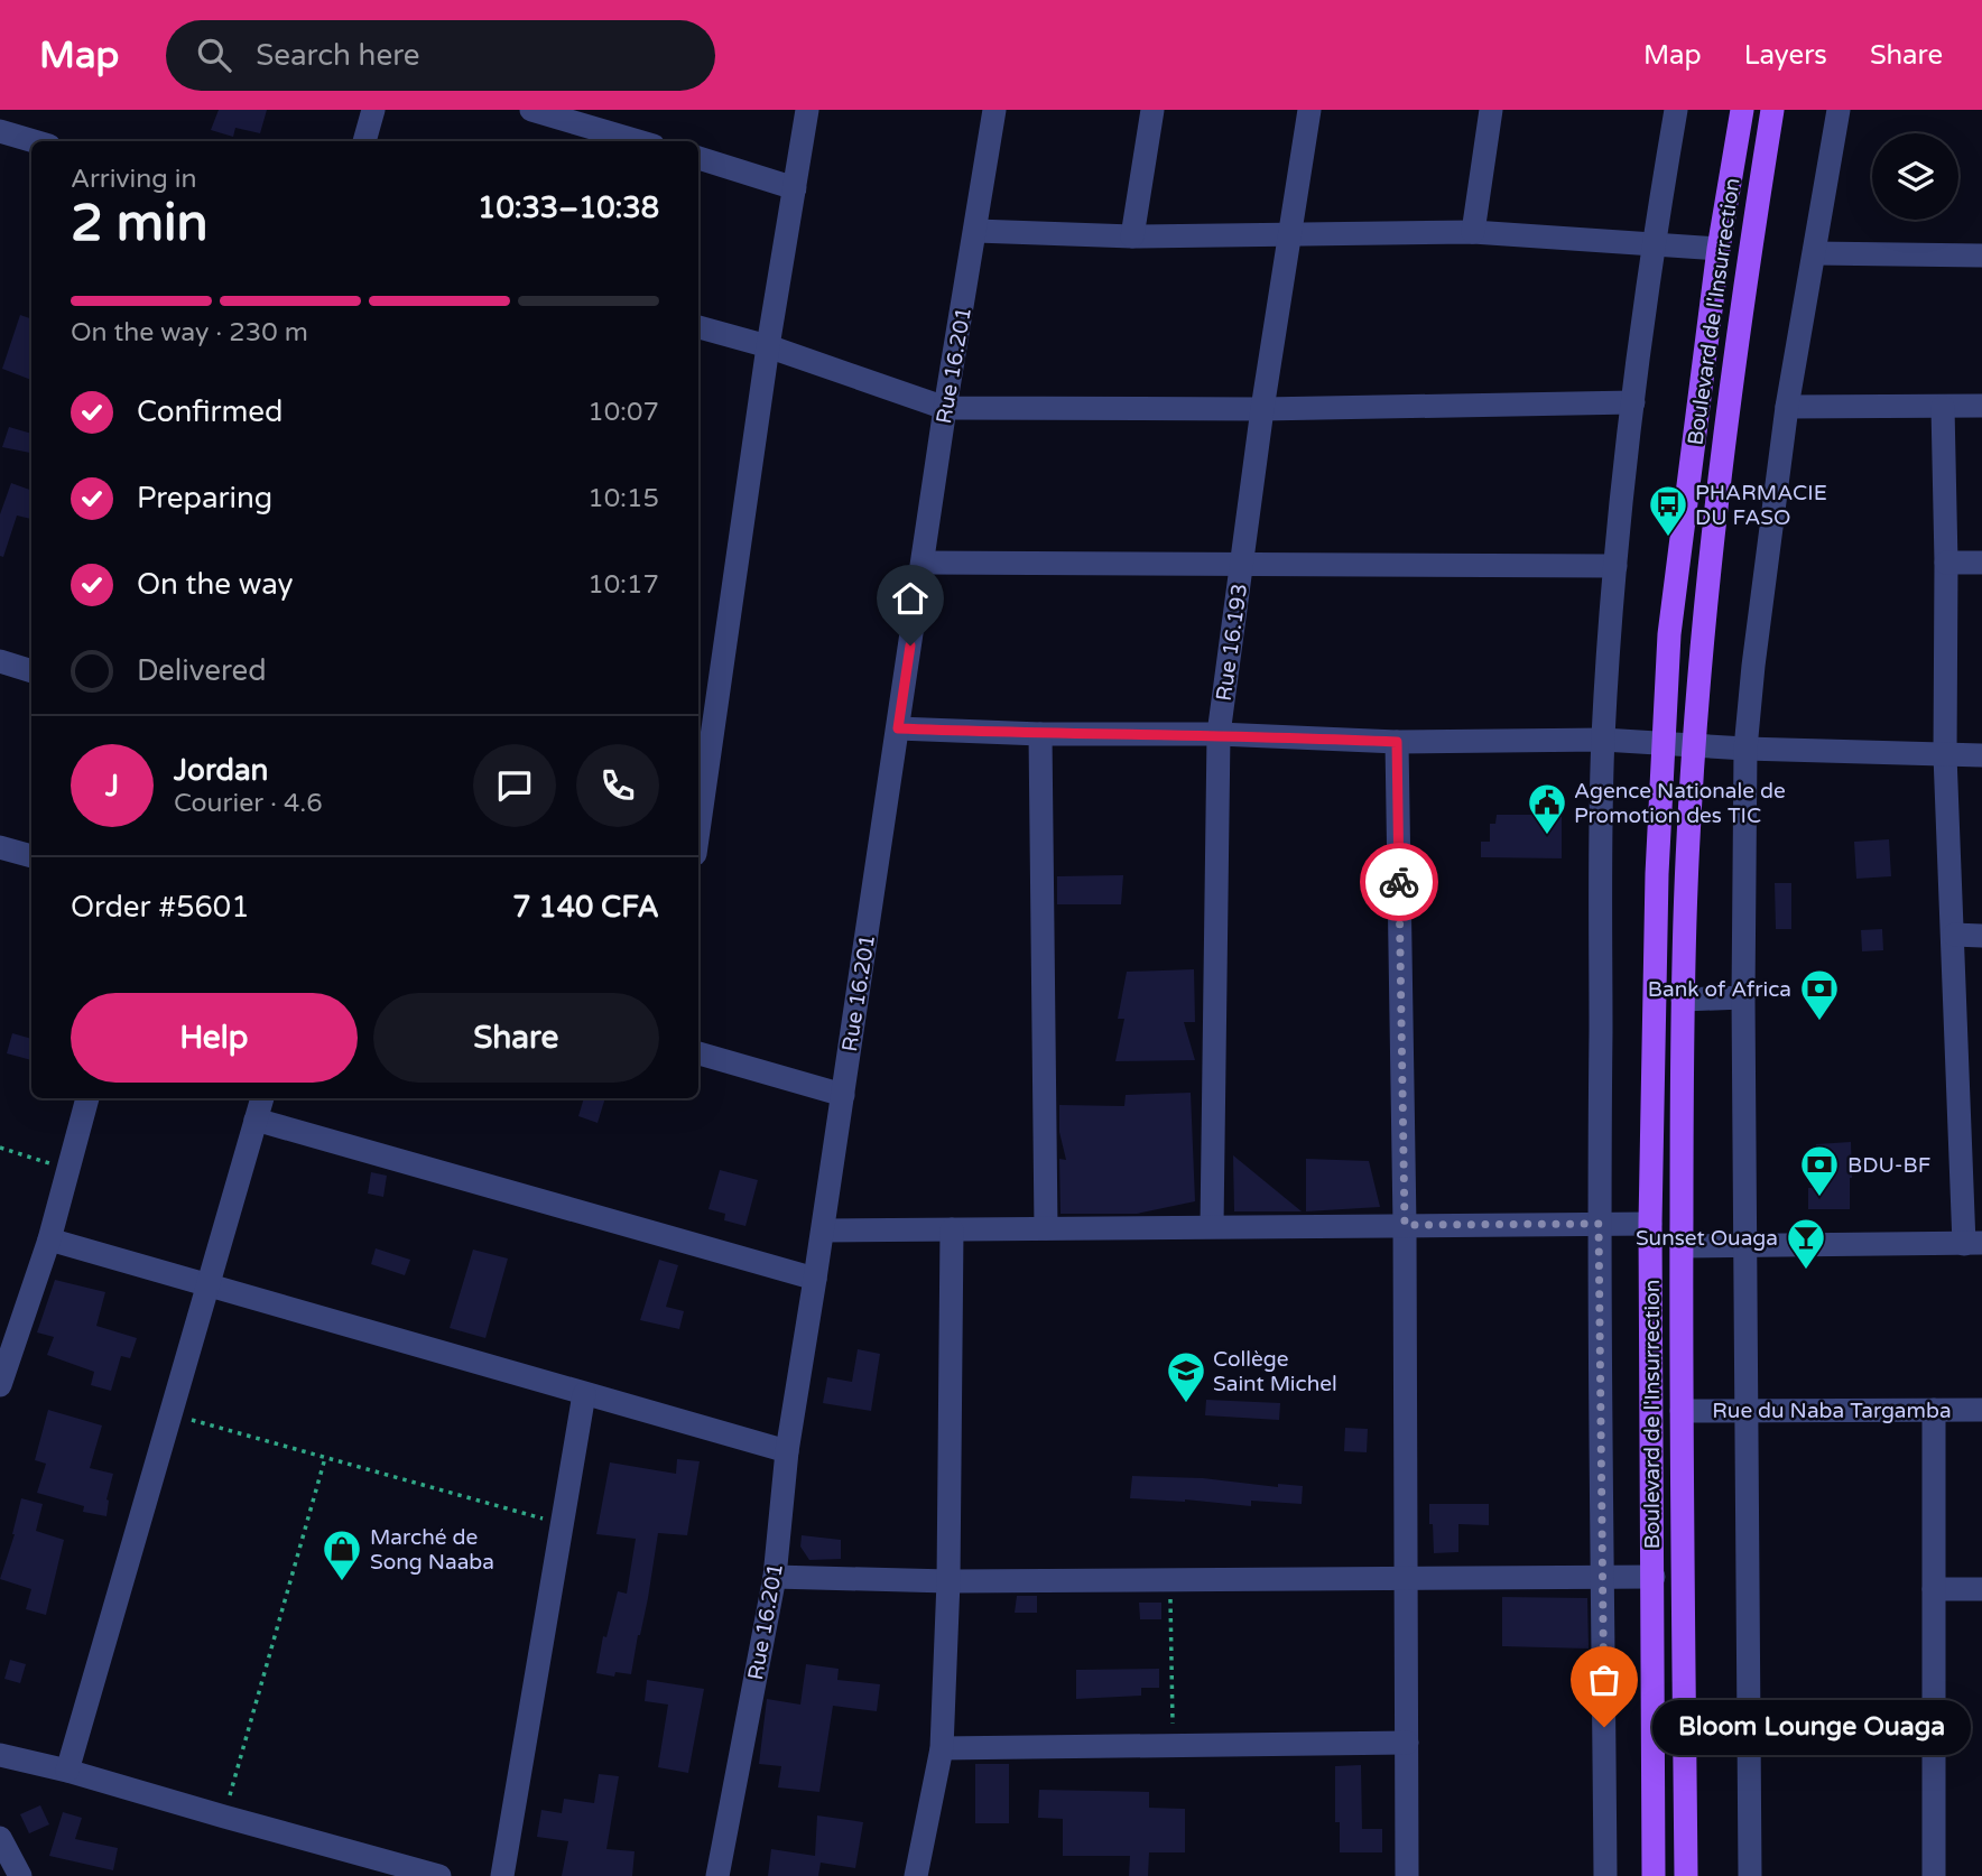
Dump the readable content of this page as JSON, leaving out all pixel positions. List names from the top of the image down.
{
  "streets": {
    "main road": ["Boulevard de l'Insurrection"],
    "street": ["Rue 16.201", "Rue 16.193", "Rue du Naba Targamba"]
  },
  "crossings": [
    ["Boulevard de l'Insurrection", "Rue du Naba Targamba"]
  ],
  "places": {
    "bus stop": ["PHARMACIE DU FASO"],
    "public building": ["Agence Nationale de Promotion des TIC"],
    "bank": ["Bank of Africa", "BDU-BF"],
    "bar": ["Sunset Ouaga"],
    "school or university": ["Collège Saint Michel"],
    "shop": ["Marché de Song Naaba"],
    "other": ["Bloom Lounge Ouaga"]
  },
  "page": {
    "header": "Map",
    "search": "Search here",
    "nav": ["Map", "Layers", "Share"],
    "heading": ["2 min", "Arriving in", "10:33–10:38"],
    "panel": [
      "Jordan",
      "Courier · 4.6",
      "Order #5601",
      "7 140 CFA"
    ],
    "bar": "On the way · 230 m",
    "list": [
      ["Confirmed", "10:07"],
      ["Preparing", "10:15"],
      ["On the way", "10:17"],
      "Delivered"
    ],
    "round": "J",
    "buttons": ["Help", "Share"],
    "bubble": "Bloom Lounge Ouaga"
  }
}
